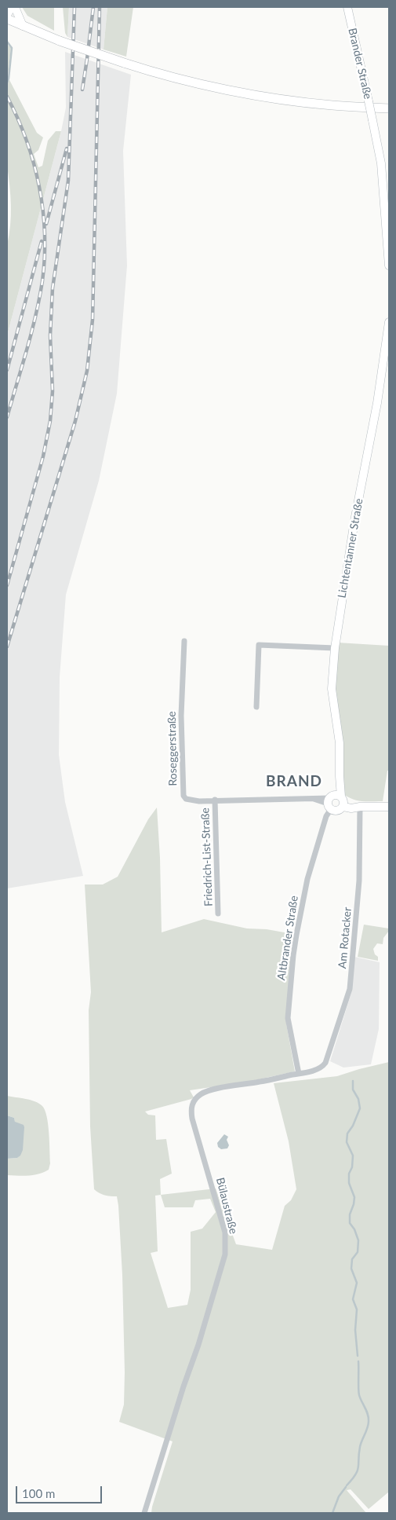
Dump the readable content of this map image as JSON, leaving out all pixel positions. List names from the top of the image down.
{
  "streets": {
    "street": [
      "Brander Straße",
      "Lichtentanner Straße",
      "Roseggerstraße",
      "Friedrich-List-Straße",
      "Altbrander Straße",
      "Am Rotacker",
      "Bülaustraße"
    ]
  },
  "crossings": [
    ["Lichtentanner Straße", "Roseggerstraße"],
    ["Lichtentanner Straße", "Altbrander Straße"],
    ["Roseggerstraße", "Friedrich-List-Straße"],
    ["Roseggerstraße", "Altbrander Straße"],
    ["Altbrander Straße", "Bülaustraße"],
    ["Am Rotacker", "Bülaustraße"]
  ],
  "districts": ["BRAND"],
  "scale_bar": "100 m"
}
